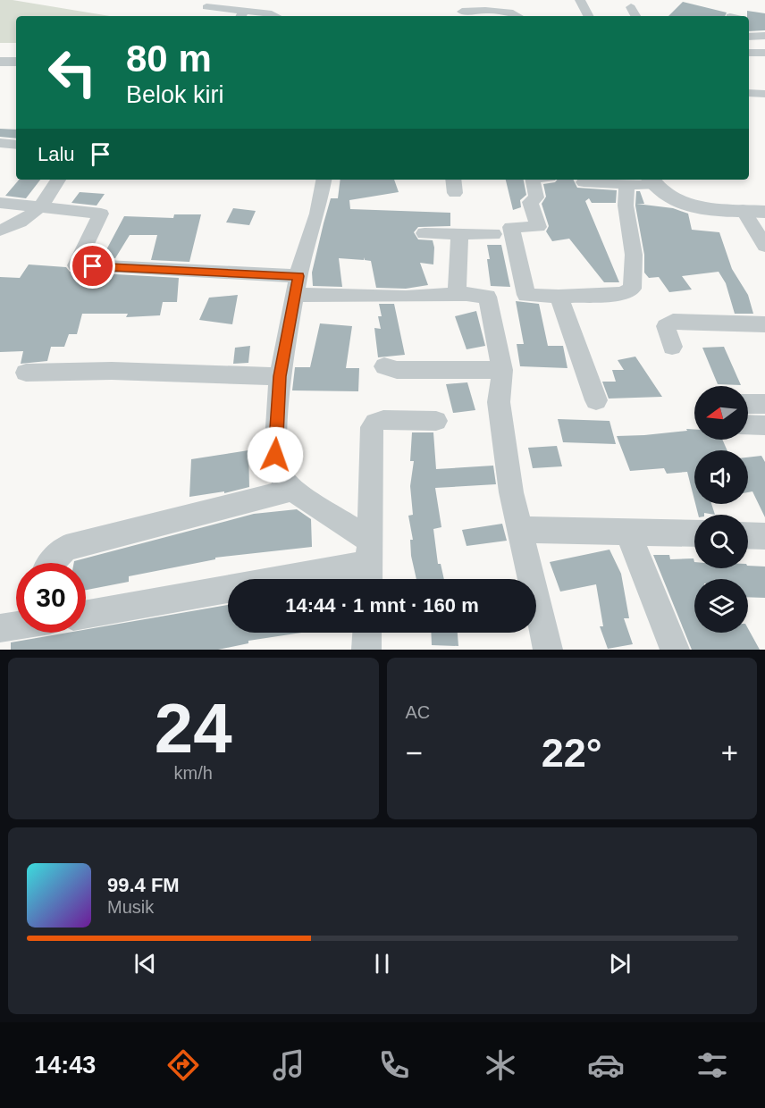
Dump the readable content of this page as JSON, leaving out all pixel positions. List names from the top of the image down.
{
  "north": "left",
  "page": {
    "turn": ["80 m", "Belok kiri"],
    "then": "Lalu",
    "limit": "30",
    "trip": "14:44 · 1 mnt · 160 m",
    "tile": [
      ["24", "km/h"],
      "AC"
    ],
    "heat": ["−", "22°", "+"],
    "song": ["99.4 FM", "Musik"],
    "tabs": "14:43"
  }
}
